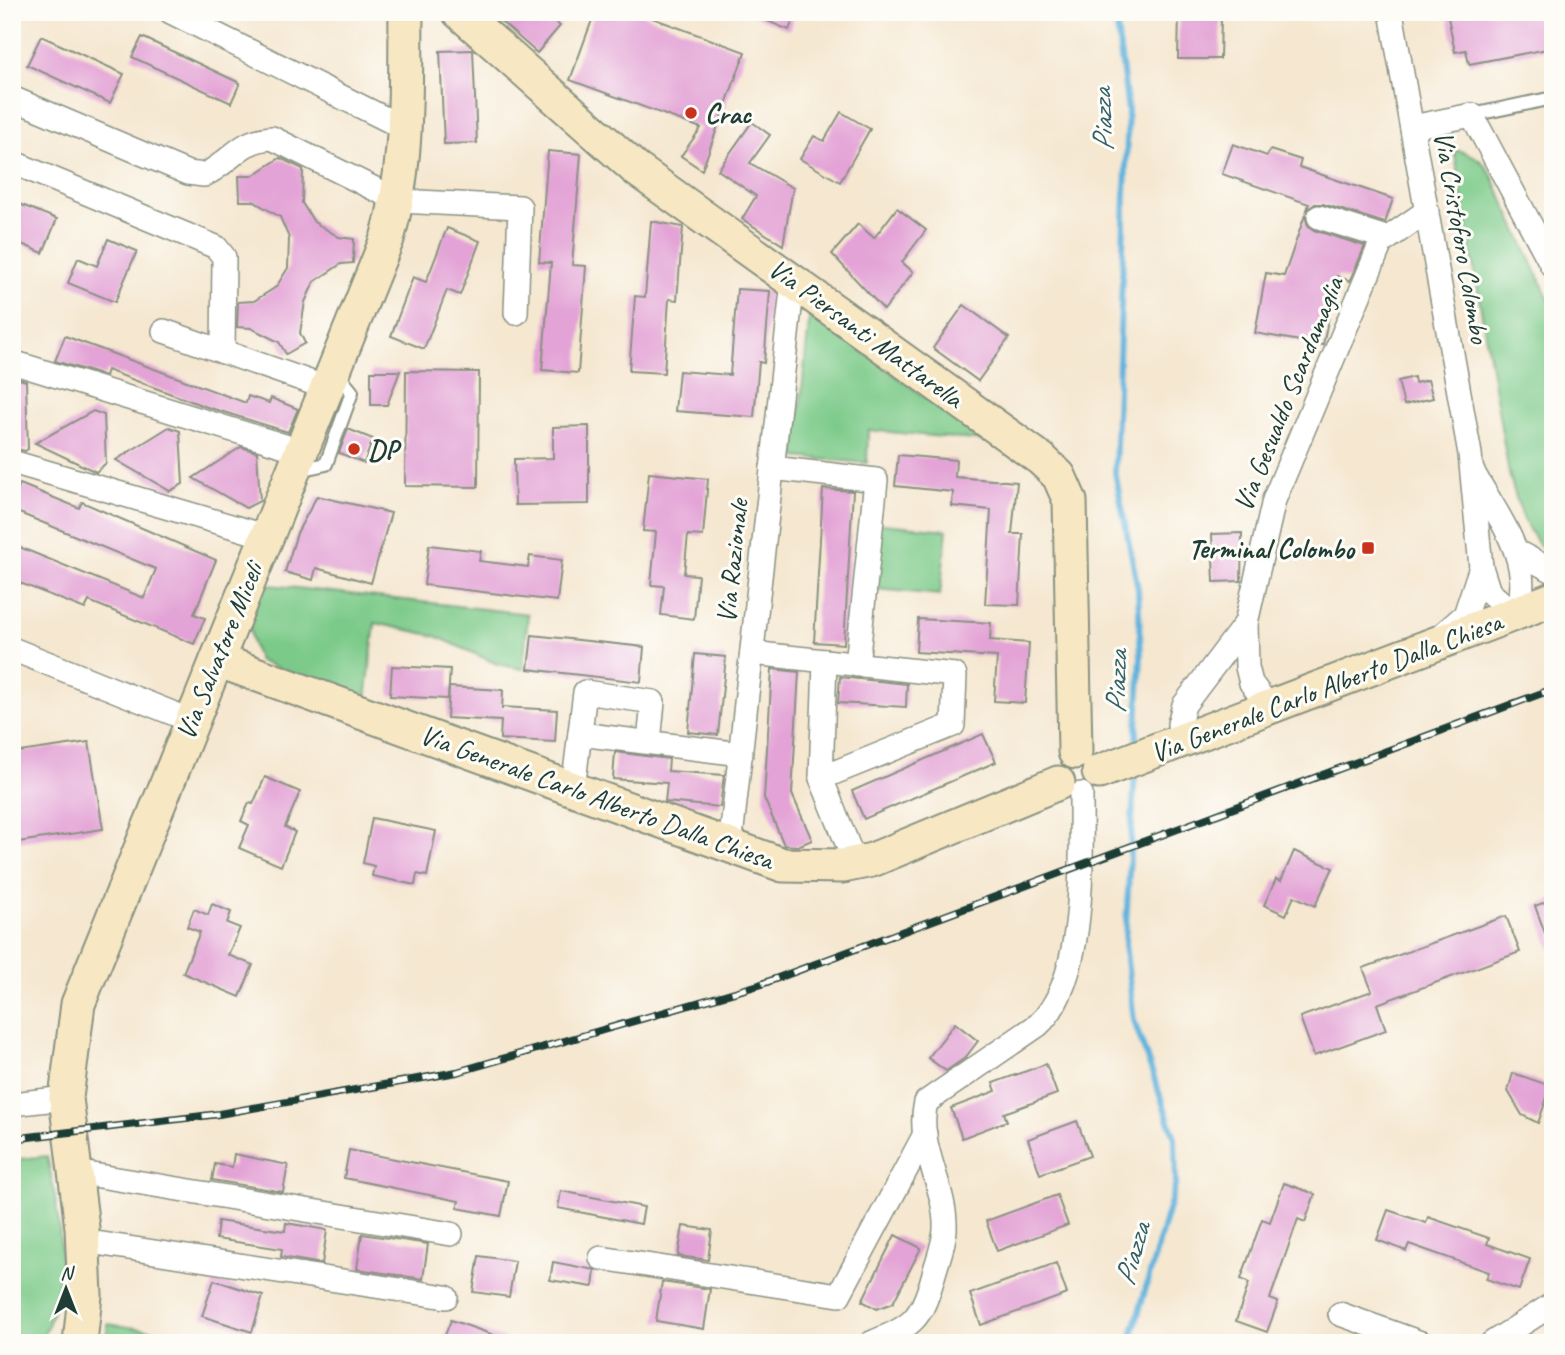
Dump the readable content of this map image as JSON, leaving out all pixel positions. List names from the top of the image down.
{
  "streets": {
    "street": [
      "Via Cristoforo Colombo",
      "Via Piersanti Mattarella",
      "Via Gesualdo Scardamaglia",
      "Via Razionale",
      "Via Salvatore Miceli",
      "Via Generale Carlo Alberto Dalla Chiesa"
    ]
  },
  "crossings": [
    ["Via Cristoforo Colombo", "Via Generale Carlo Alberto Dalla Chiesa"],
    ["Via Piersanti Mattarella", "Via Razionale"],
    ["Via Piersanti Mattarella", "Via Generale Carlo Alberto Dalla Chiesa"],
    ["Via Gesualdo Scardamaglia", "Via Generale Carlo Alberto Dalla Chiesa"],
    ["Via Razionale", "Via Generale Carlo Alberto Dalla Chiesa"],
    ["Via Salvatore Miceli", "Via Generale Carlo Alberto Dalla Chiesa"]
  ],
  "water": ["Piazza"],
  "places": {
    "other": ["Crac", "DP"],
    "transit": ["Terminal Colombo"]
  },
  "north": "top"
}
